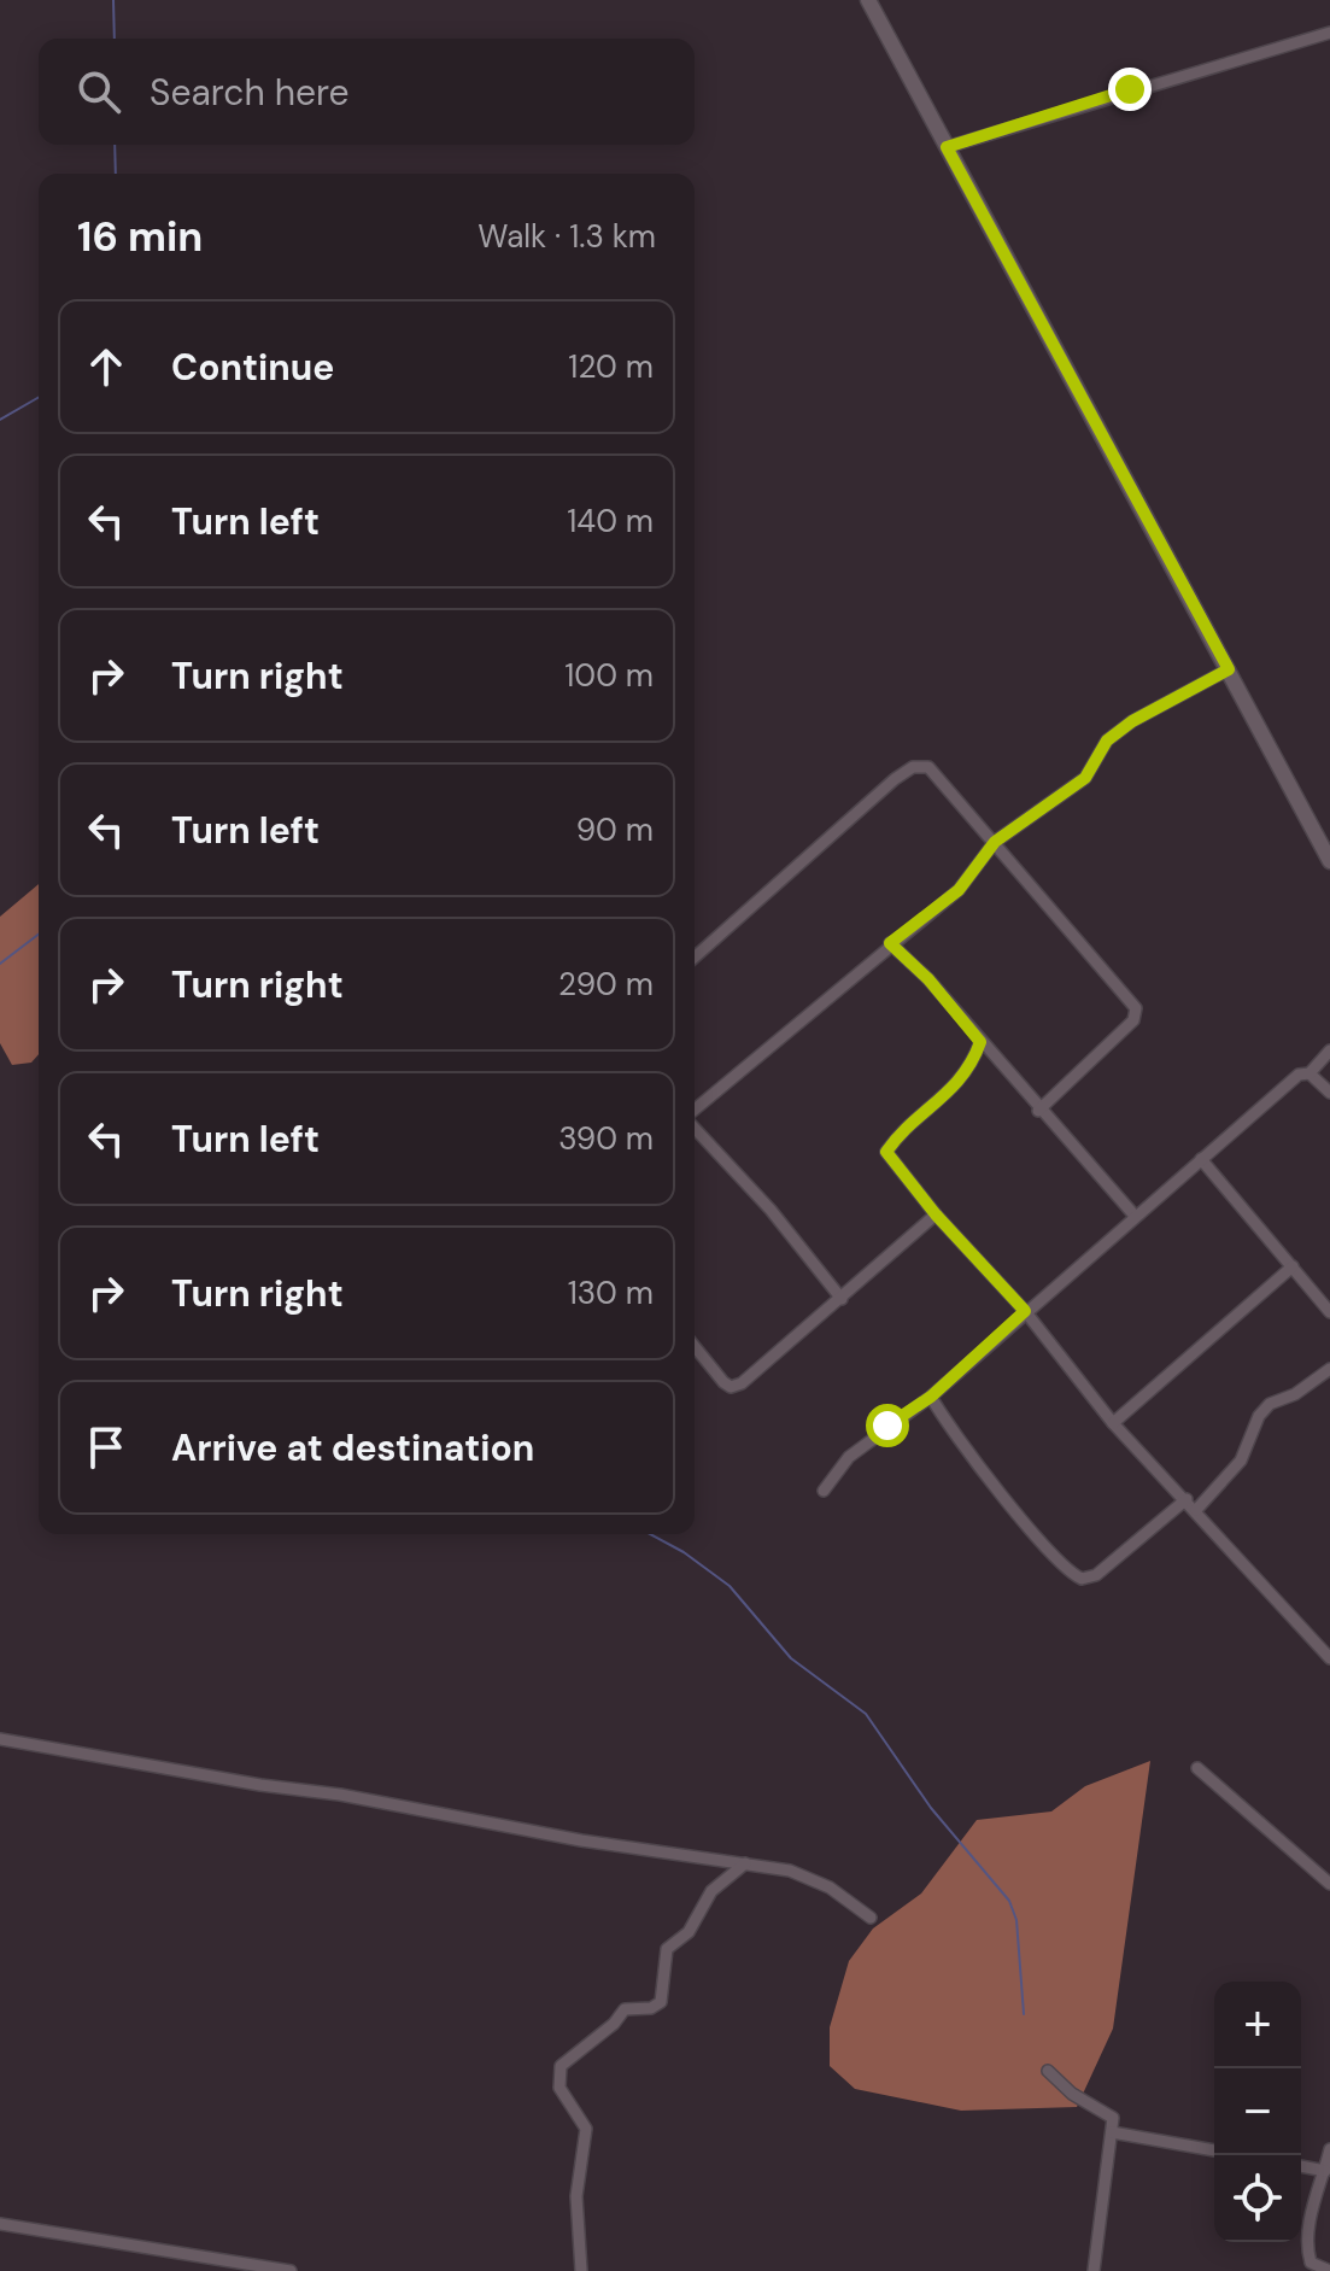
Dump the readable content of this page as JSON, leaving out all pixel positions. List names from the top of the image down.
{
  "page": {
    "search": "Search here",
    "heading": ["16 min", "Walk · 1.3 km"],
    "list": [
      ["Continue", "120 m"],
      ["Turn left", "140 m"],
      ["Turn right", "100 m"],
      ["Turn left", "90 m"],
      ["Turn right", "290 m"],
      ["Turn left", "390 m"],
      ["Turn right", "130 m"],
      "Arrive at destination"
    ],
    "map_buttons": ["+", "−"]
  }
}
